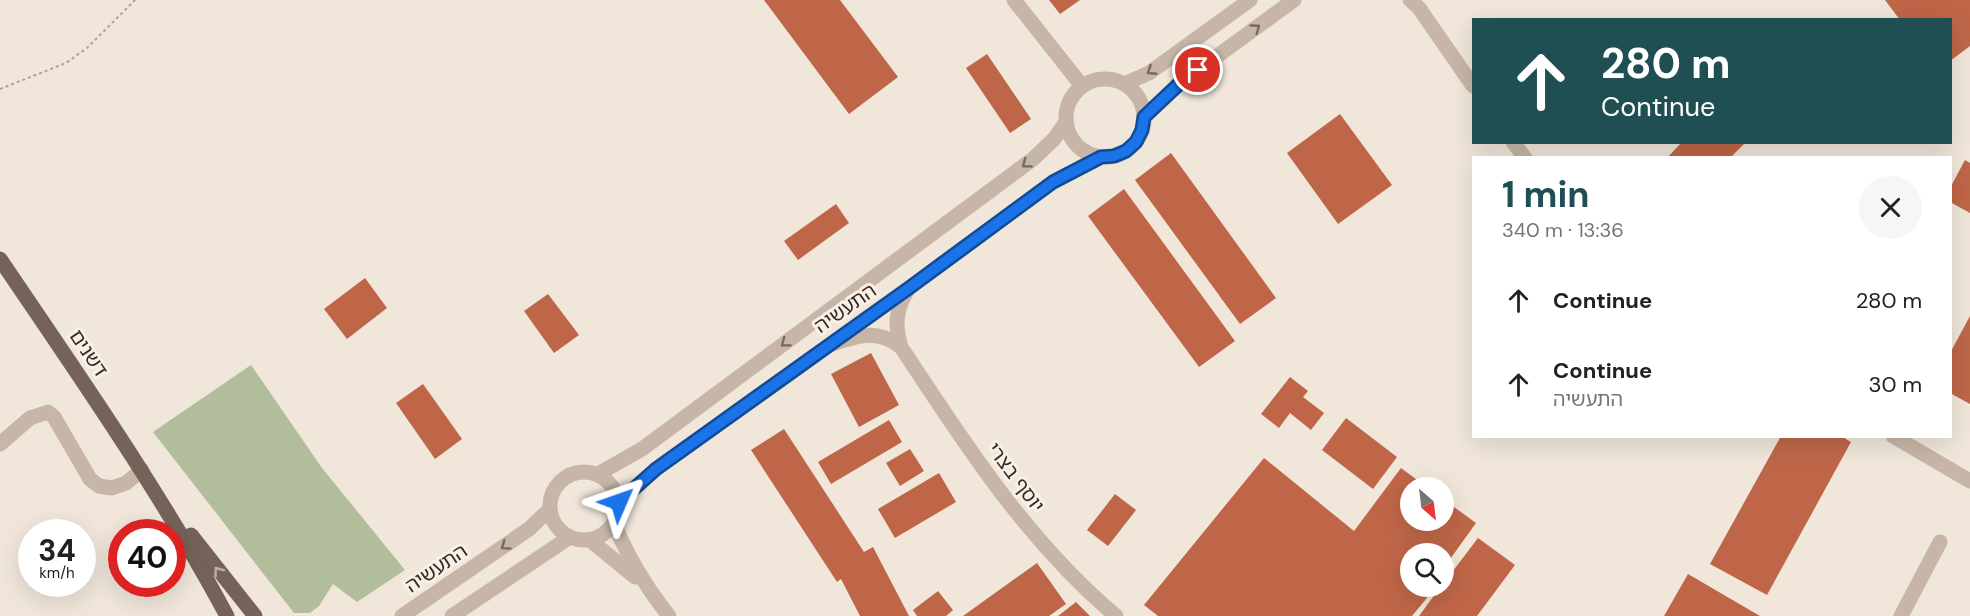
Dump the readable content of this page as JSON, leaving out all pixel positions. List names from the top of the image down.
{
  "streets": {
    "main road": ["דשנים"],
    "street": ["התעשיה", "יוסף בצרי"]
  },
  "crossings": [
    ["התעשיה", "יוסף בצרי"]
  ],
  "north": "bottom right",
  "page": {
    "turn": ["280 m", "Continue"],
    "heading": ["1 min", "340 m · 13:36"],
    "list": [
      {
        "name": "Continue",
        "value": "280 m"
      },
      {
        "name": "Continue",
        "note": "התעשיה",
        "value": "30 m"
      }
    ],
    "speed": "34 km/h",
    "limit": "40"
  }
}
